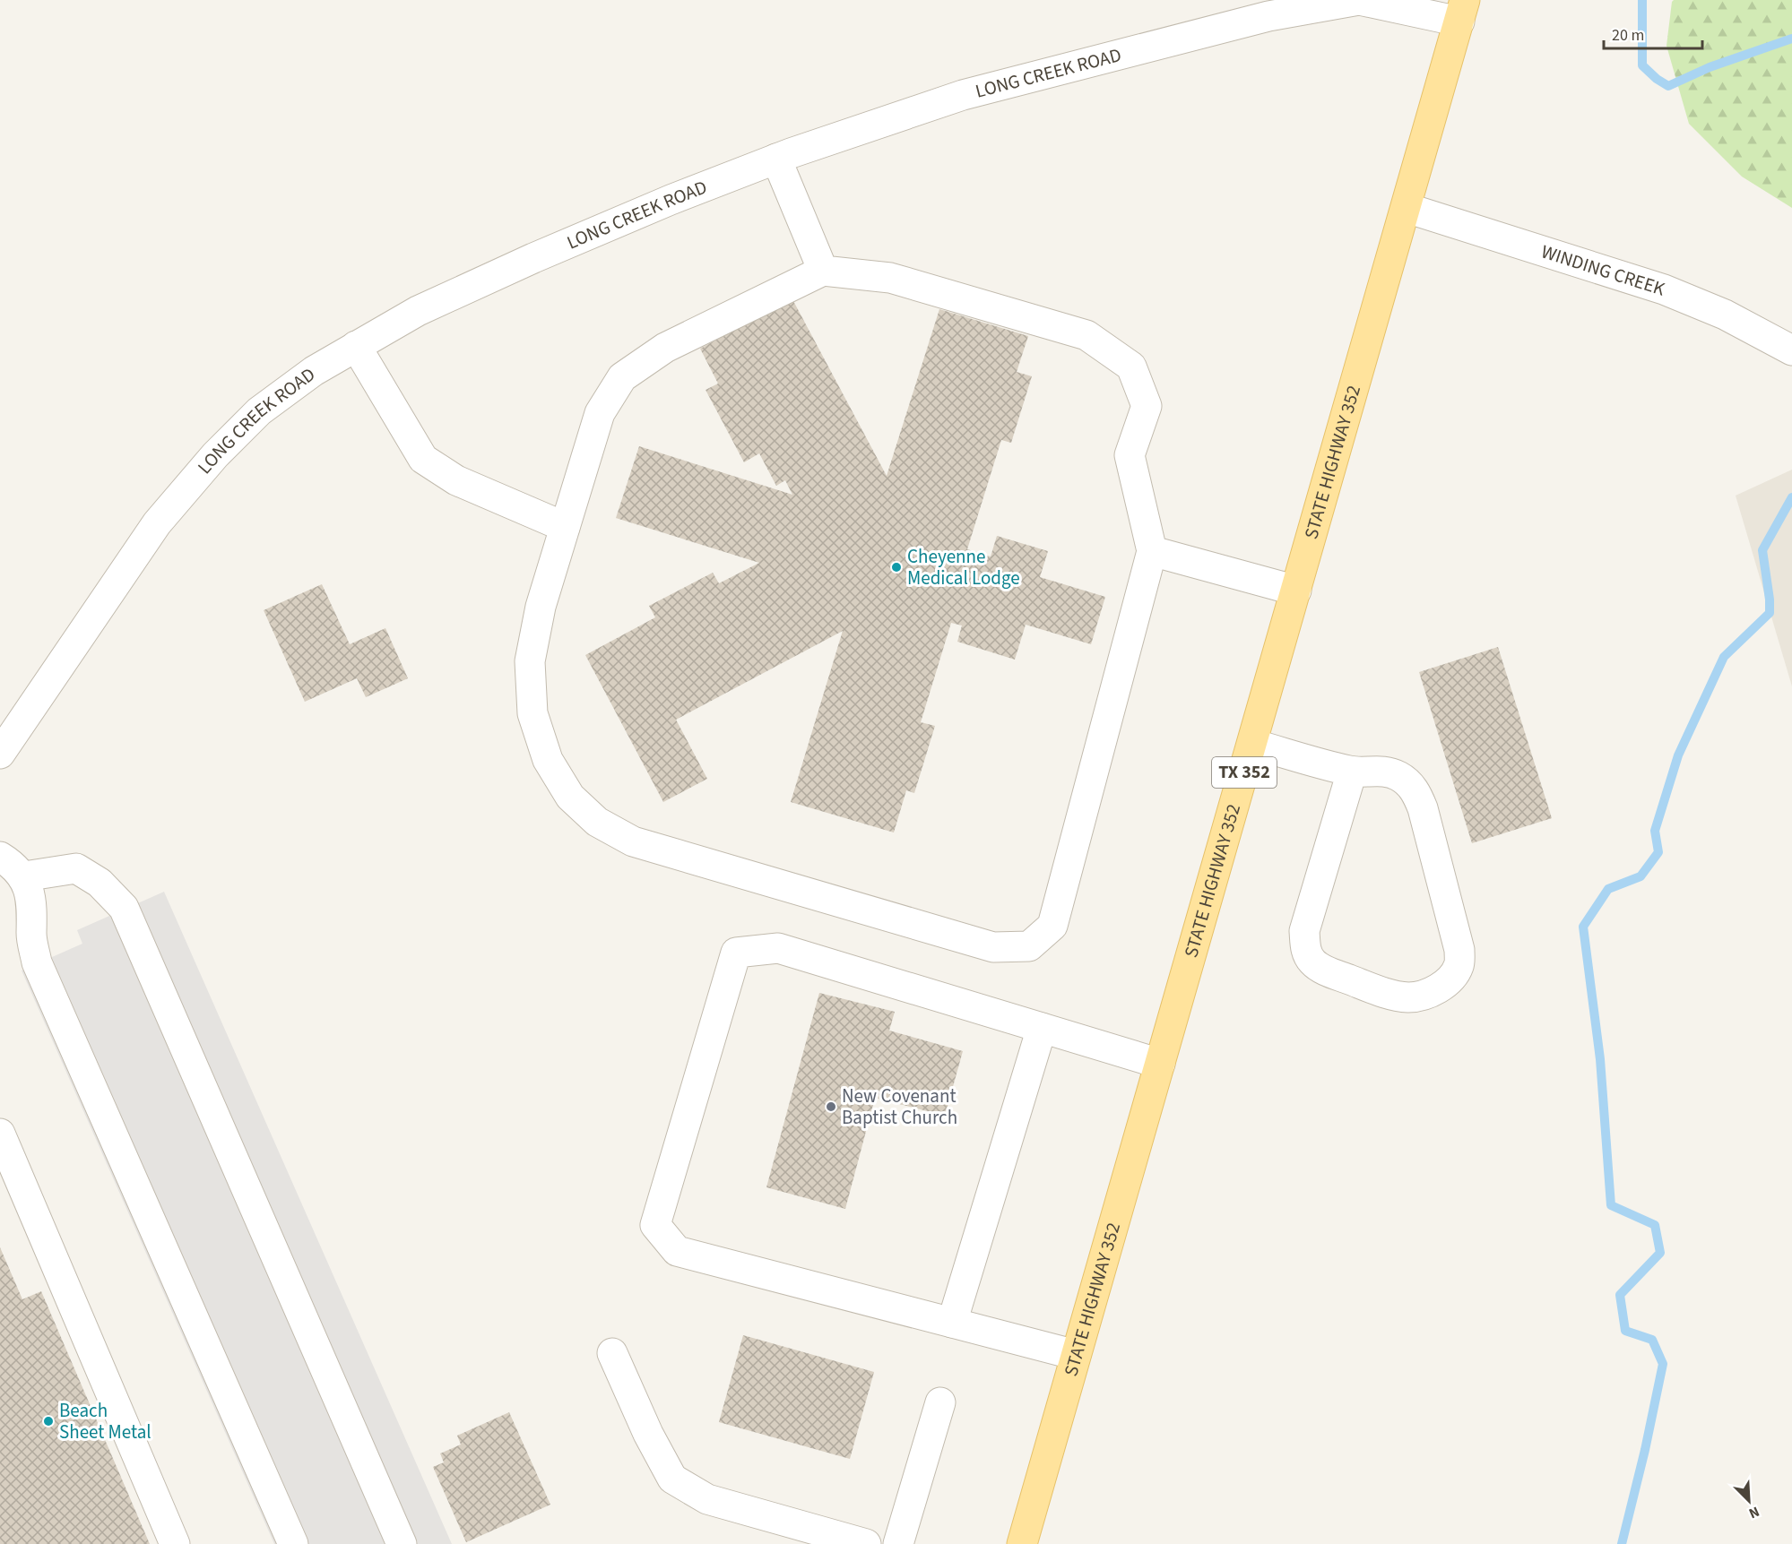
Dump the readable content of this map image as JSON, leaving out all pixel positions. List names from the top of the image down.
{
  "streets": {
    "main road": ["STATE HIGHWAY 352", "TX 352"],
    "street": ["LONG CREEK ROAD", "WINDING CREEK"]
  },
  "crossings": [
    ["LONG CREEK ROAD", "STATE HIGHWAY 352"],
    ["WINDING CREEK", "STATE HIGHWAY 352"]
  ],
  "places": ["Cheyenne Medical Lodge", "New Covenant Baptist Church", "Beach Sheet Metal"],
  "scale_bar": "20 m",
  "north": "bottom right"
}
